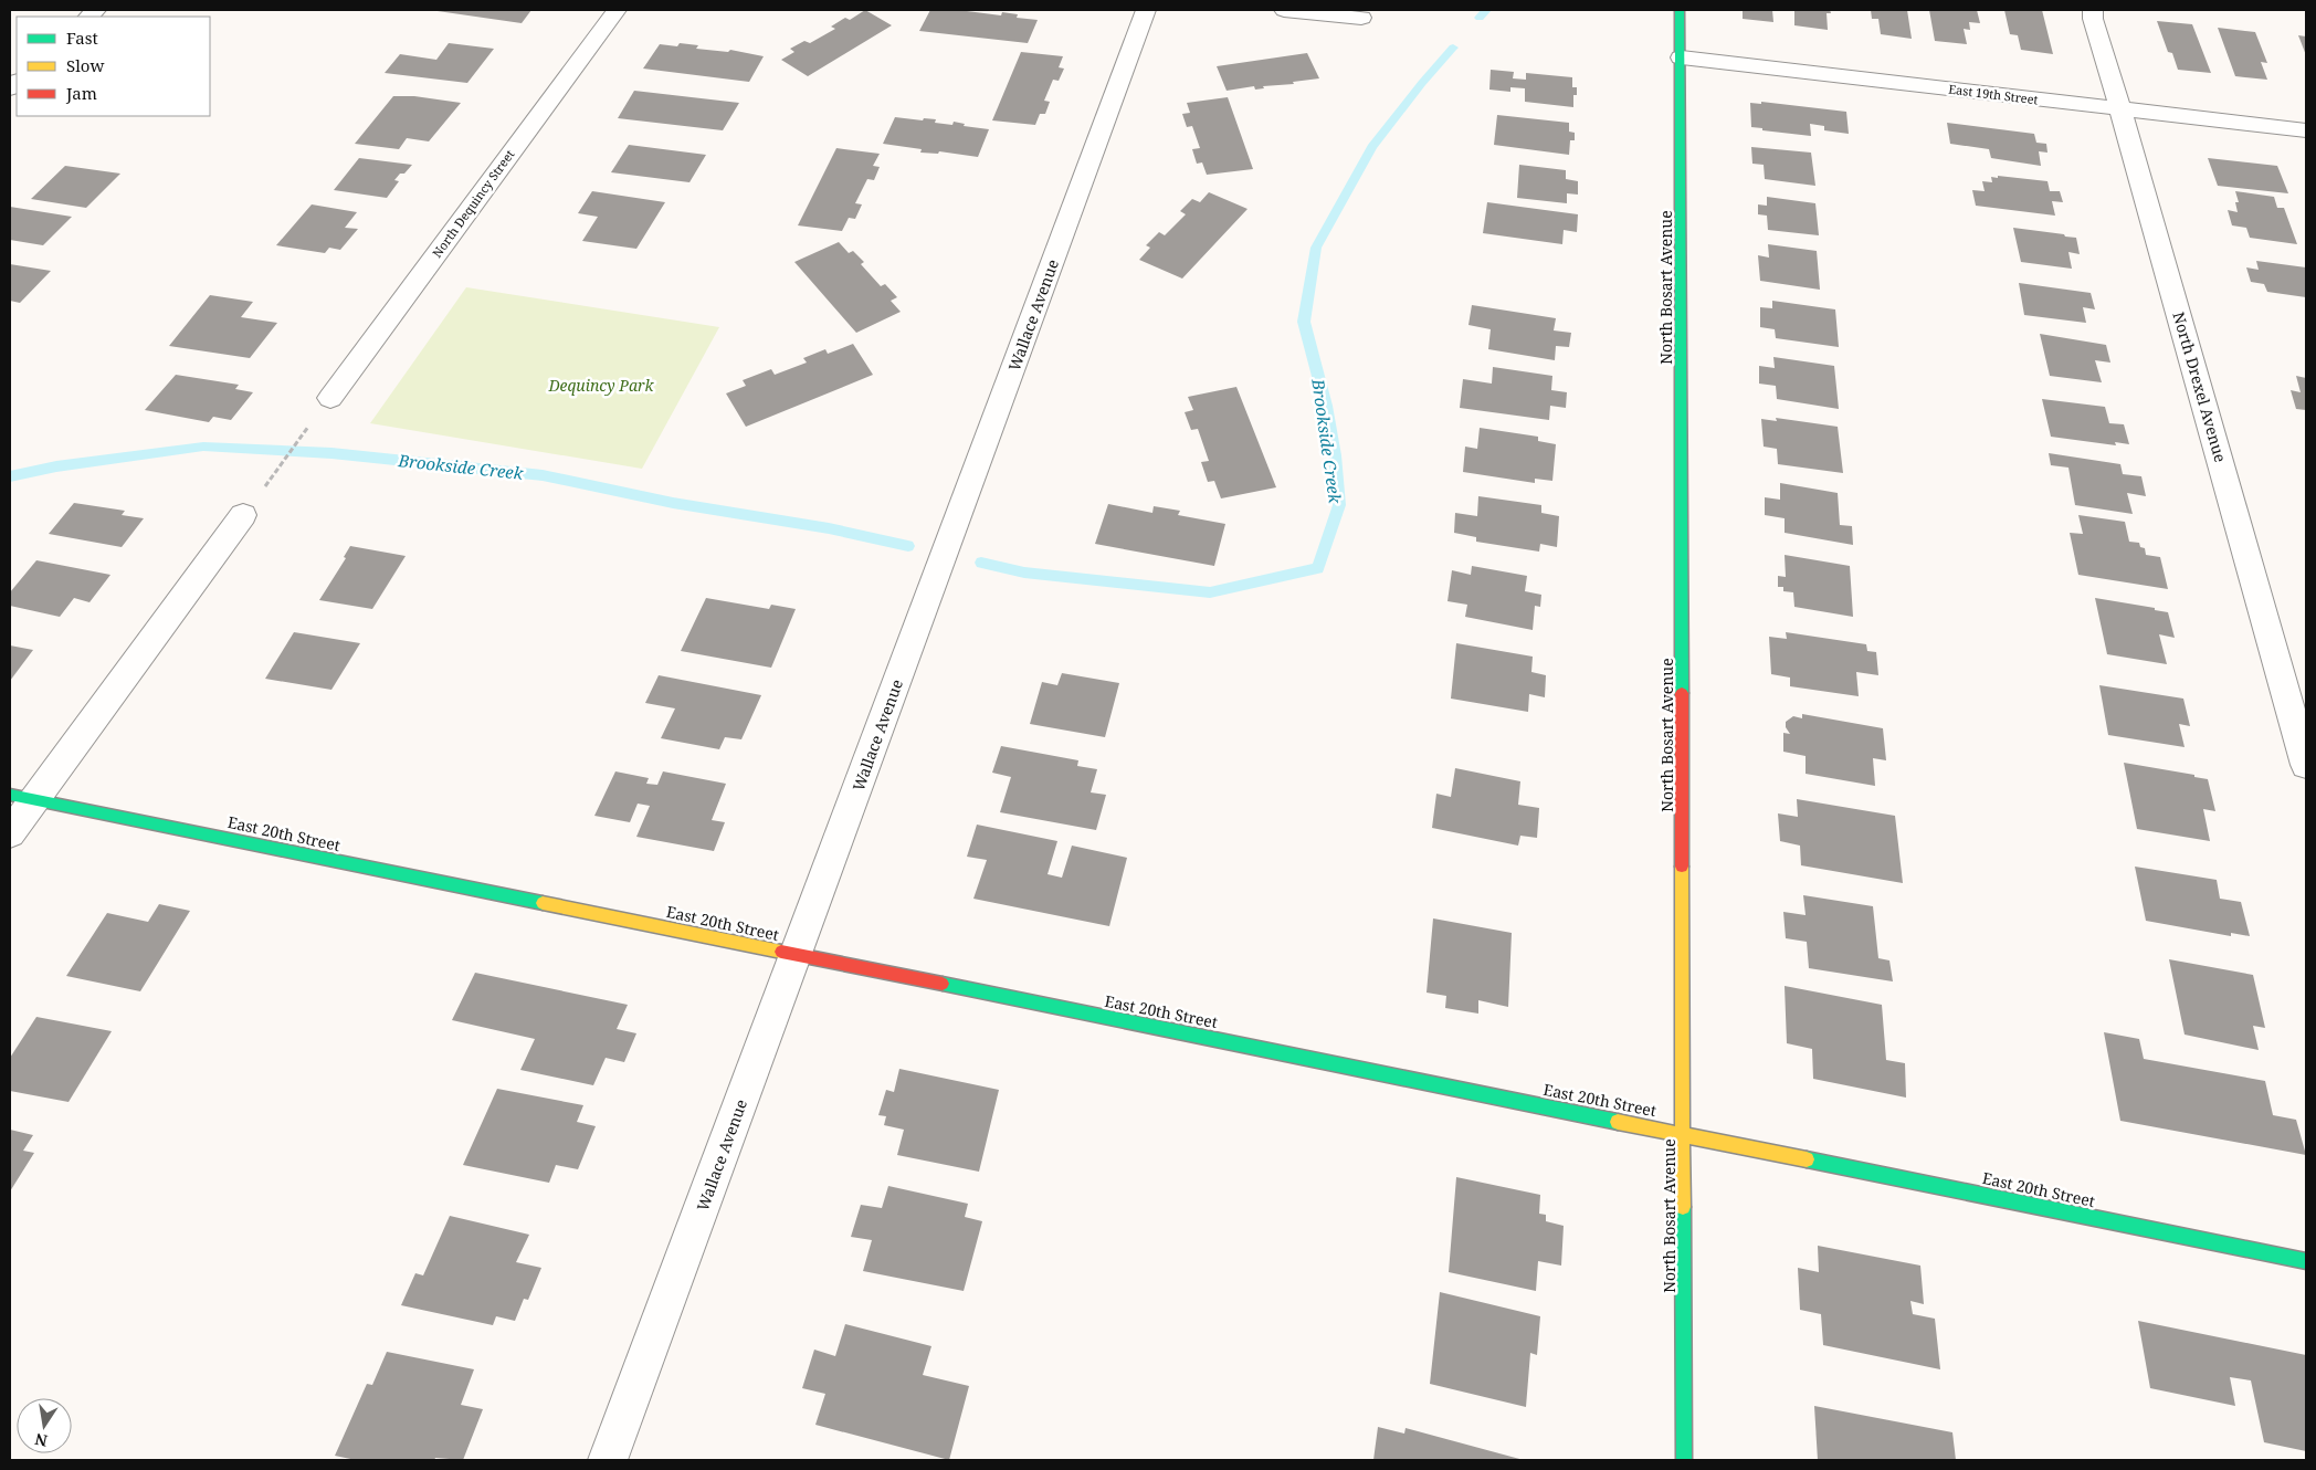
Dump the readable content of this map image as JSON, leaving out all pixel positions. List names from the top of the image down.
{
  "streets": {
    "street": [
      "East 19th Street",
      "North Dequincy Street",
      "North Bosart Avenue",
      "Wallace Avenue",
      "North Drexel Avenue",
      "East 20th Street"
    ]
  },
  "crossings": [
    ["East 19th Street", "North Bosart Avenue"],
    ["East 19th Street", "North Drexel Avenue"],
    ["North Bosart Avenue", "East 20th Street"],
    ["Wallace Avenue", "East 20th Street"]
  ],
  "water": ["Brookside Creek"],
  "parks": ["Dequincy Park"],
  "legend": ["Fast", "Slow", "Jam"],
  "north": "bottom"
}
